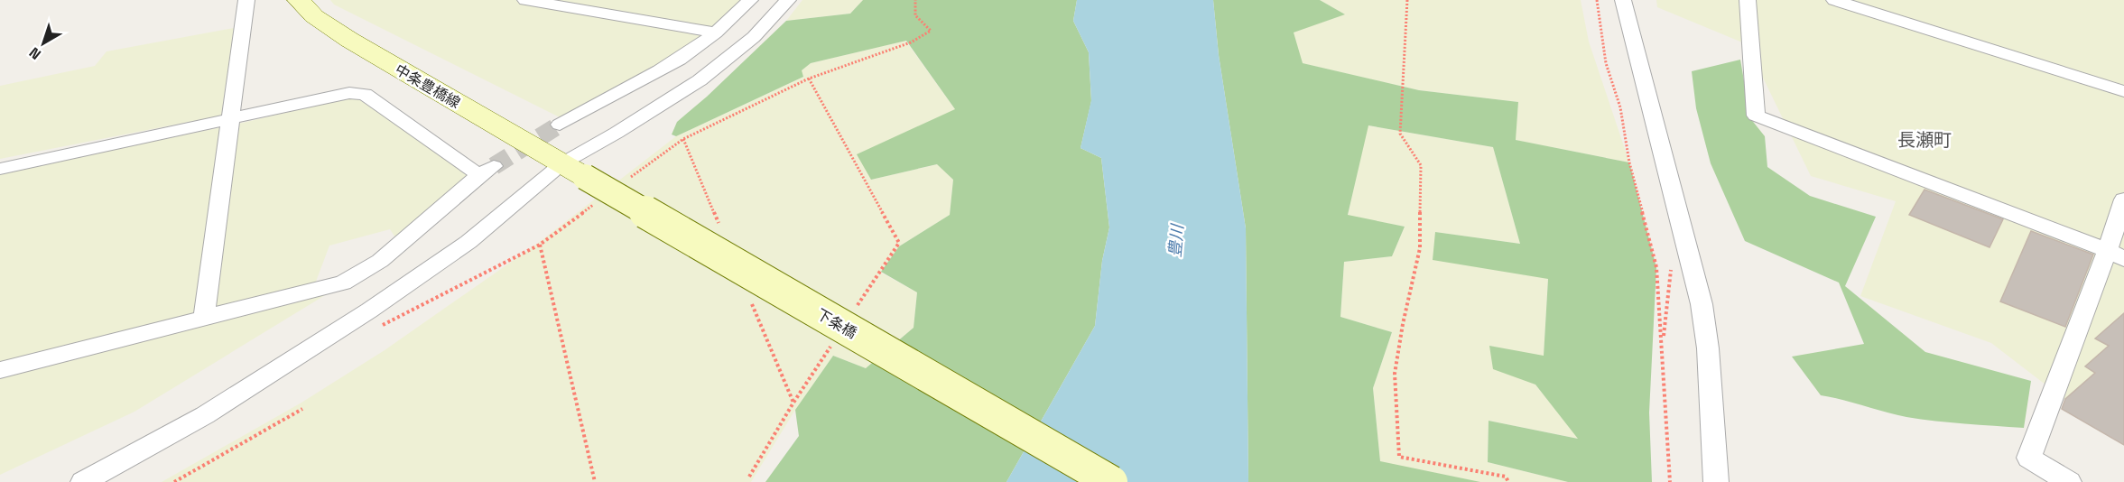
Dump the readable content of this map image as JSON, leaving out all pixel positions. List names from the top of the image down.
{
  "streets": {
    "main road": ["中条豊橋線", "下条橋"]
  },
  "crossings": [
    ["中条豊橋線", "下条橋"]
  ],
  "districts": ["長瀬町"],
  "water": ["豊川"],
  "north": "bottom left"
}
